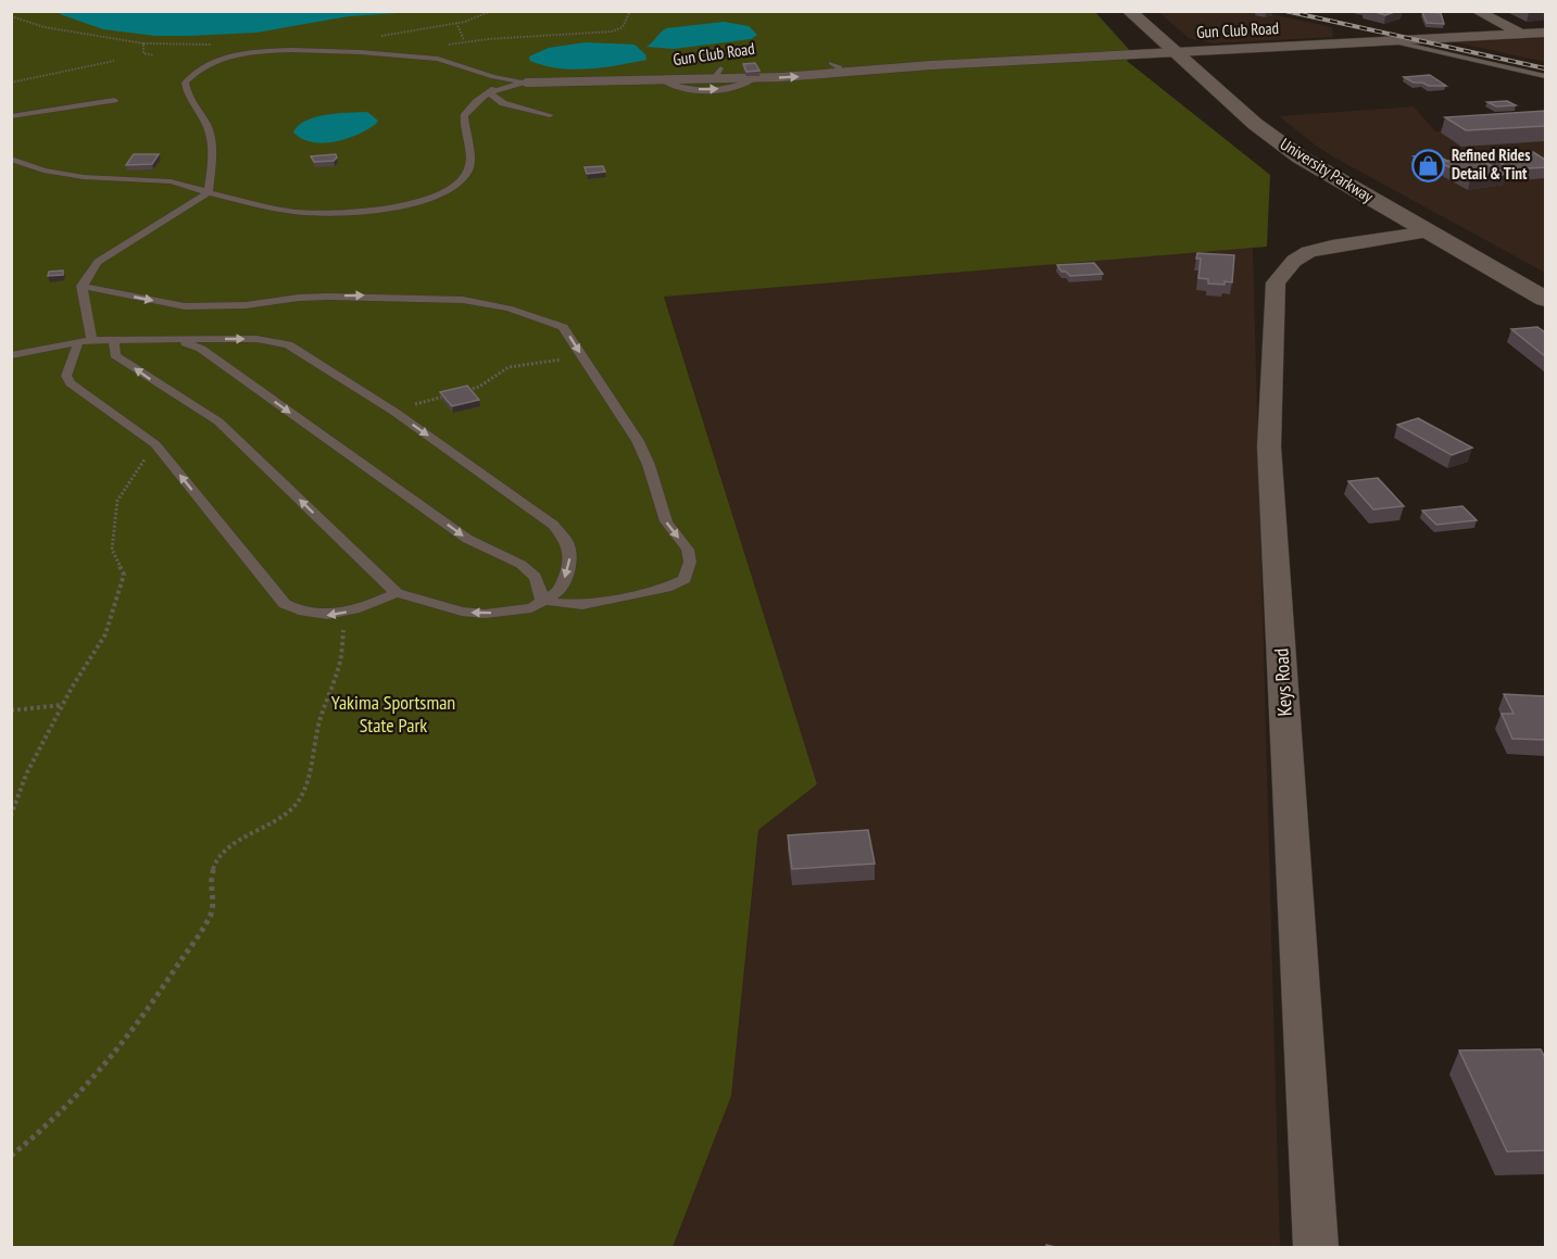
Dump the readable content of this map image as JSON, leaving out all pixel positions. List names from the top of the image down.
{
  "streets": {
    "main road": ["University Parkway"],
    "street": ["Gun Club Road", "Keys Road"]
  },
  "crossings": [
    ["Gun Club Road", "University Parkway"],
    ["University Parkway", "Keys Road"]
  ],
  "parks": ["Yakima Sportsman State Park"],
  "places": {
    "shop": ["Refined Rides Detail & Tint"]
  }
}
